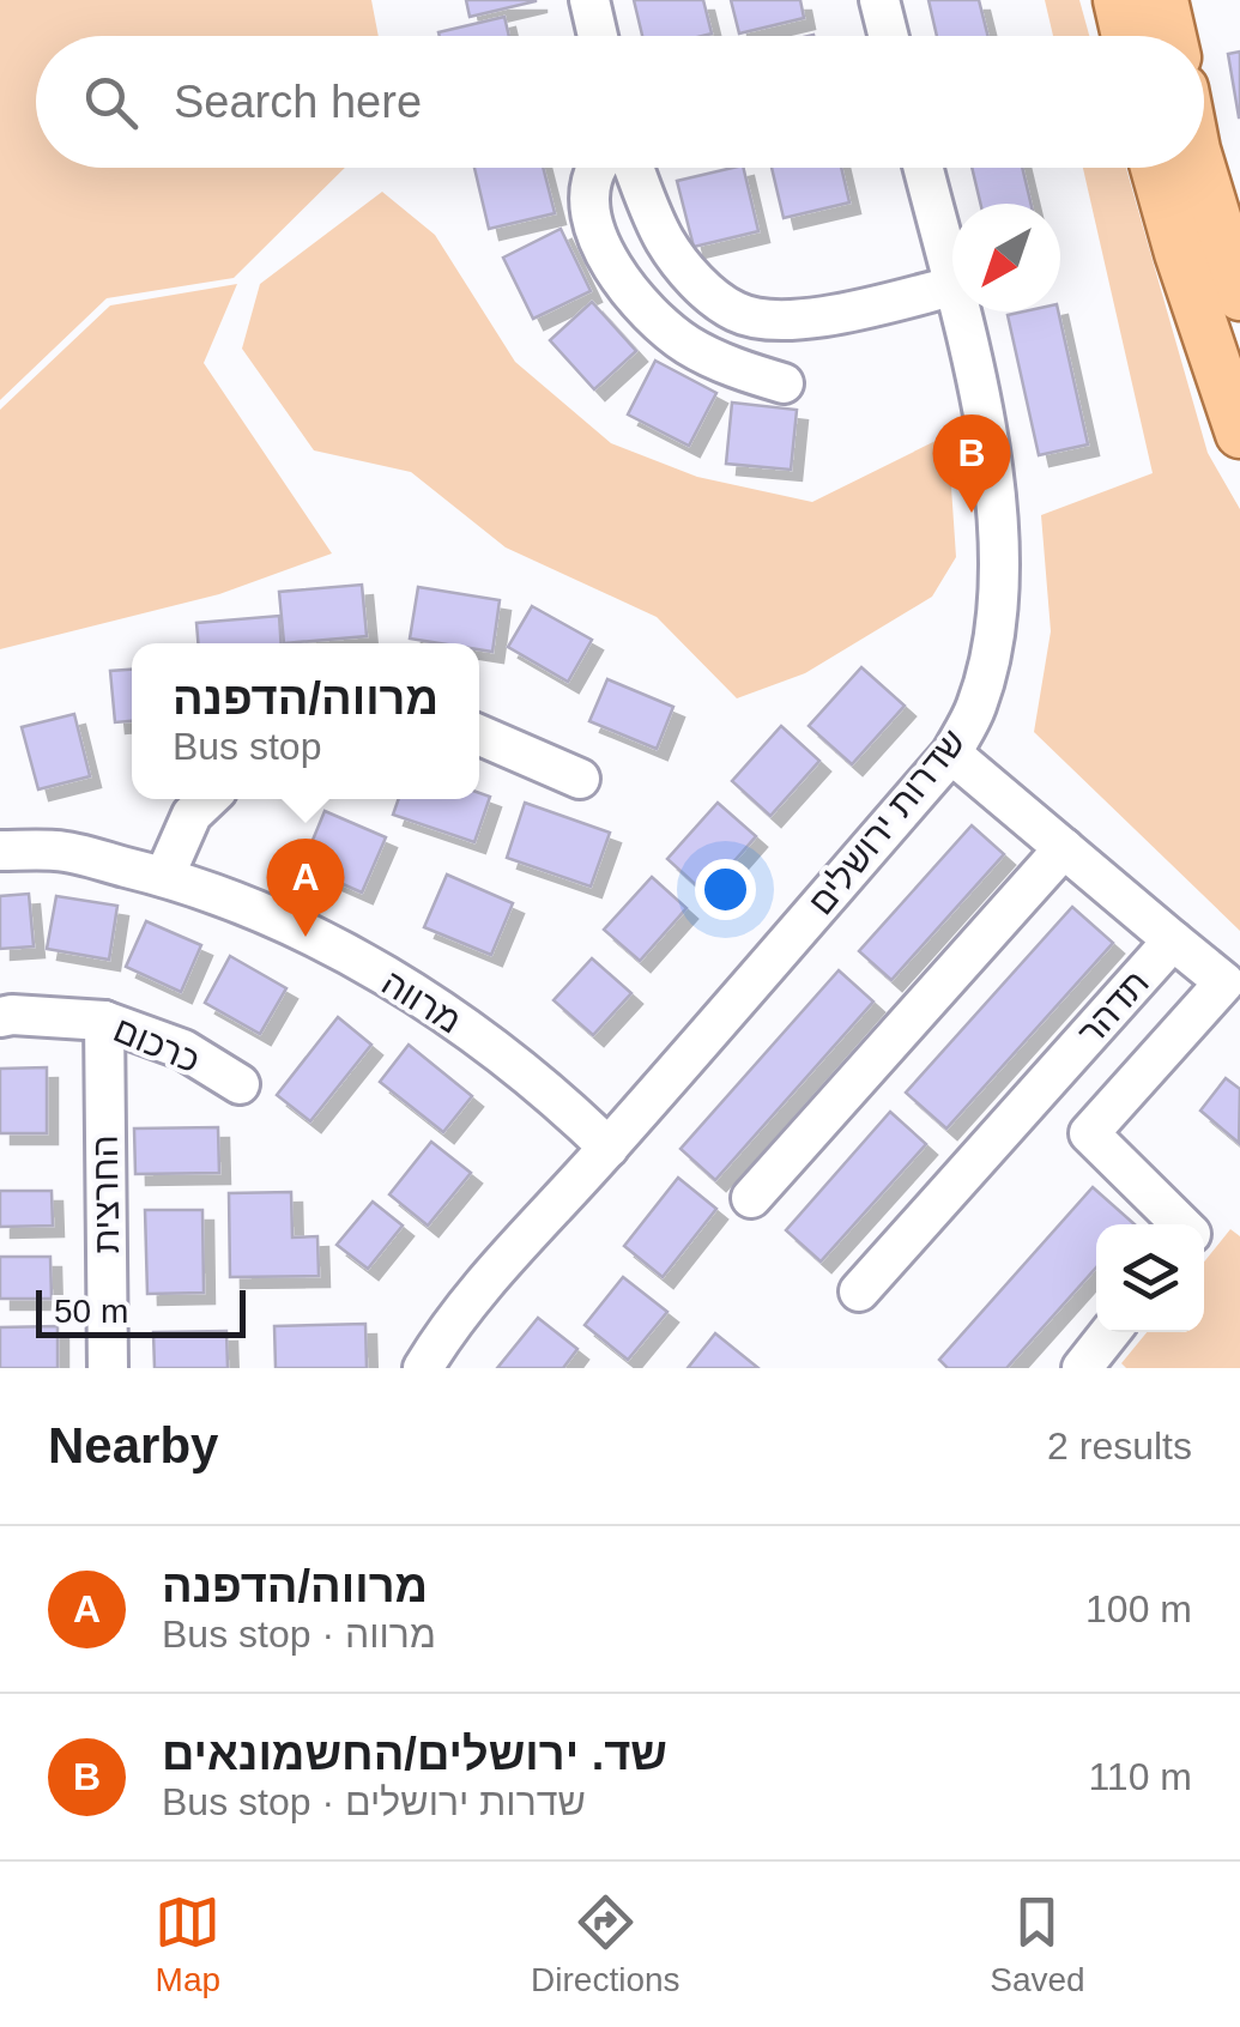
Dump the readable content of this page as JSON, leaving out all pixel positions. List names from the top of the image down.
{
  "streets": {
    "street": [
      "שדרות ירושלים",
      "מרווה",
      "תדהר",
      "כרכום",
      "החרצית"
    ]
  },
  "crossings": [
    ["שדרות ירושלים", "מרווה"],
    ["שדרות ירושלים", "תדהר"],
    ["כרכום", "החרצית"]
  ],
  "scale_bar": "50 m",
  "north": "bottom left",
  "page": {
    "search": "Search here",
    "pins": ["B", "A"],
    "popup": ["מרווה/הדפנה", "Bus stop"],
    "scale": "50 m",
    "heading": ["Nearby", "2 results"],
    "list": [
      {
        "mark": "A",
        "name": "מרווה/הדפנה",
        "note": "Bus stop · מרווה",
        "value": "100 m"
      },
      {
        "mark": "B",
        "name": "שד. ירושלים/החשמונאים",
        "note": "Bus stop · שדרות ירושלים",
        "value": "110 m"
      }
    ],
    "nav": ["Map", "Directions", "Saved"]
  }
}
